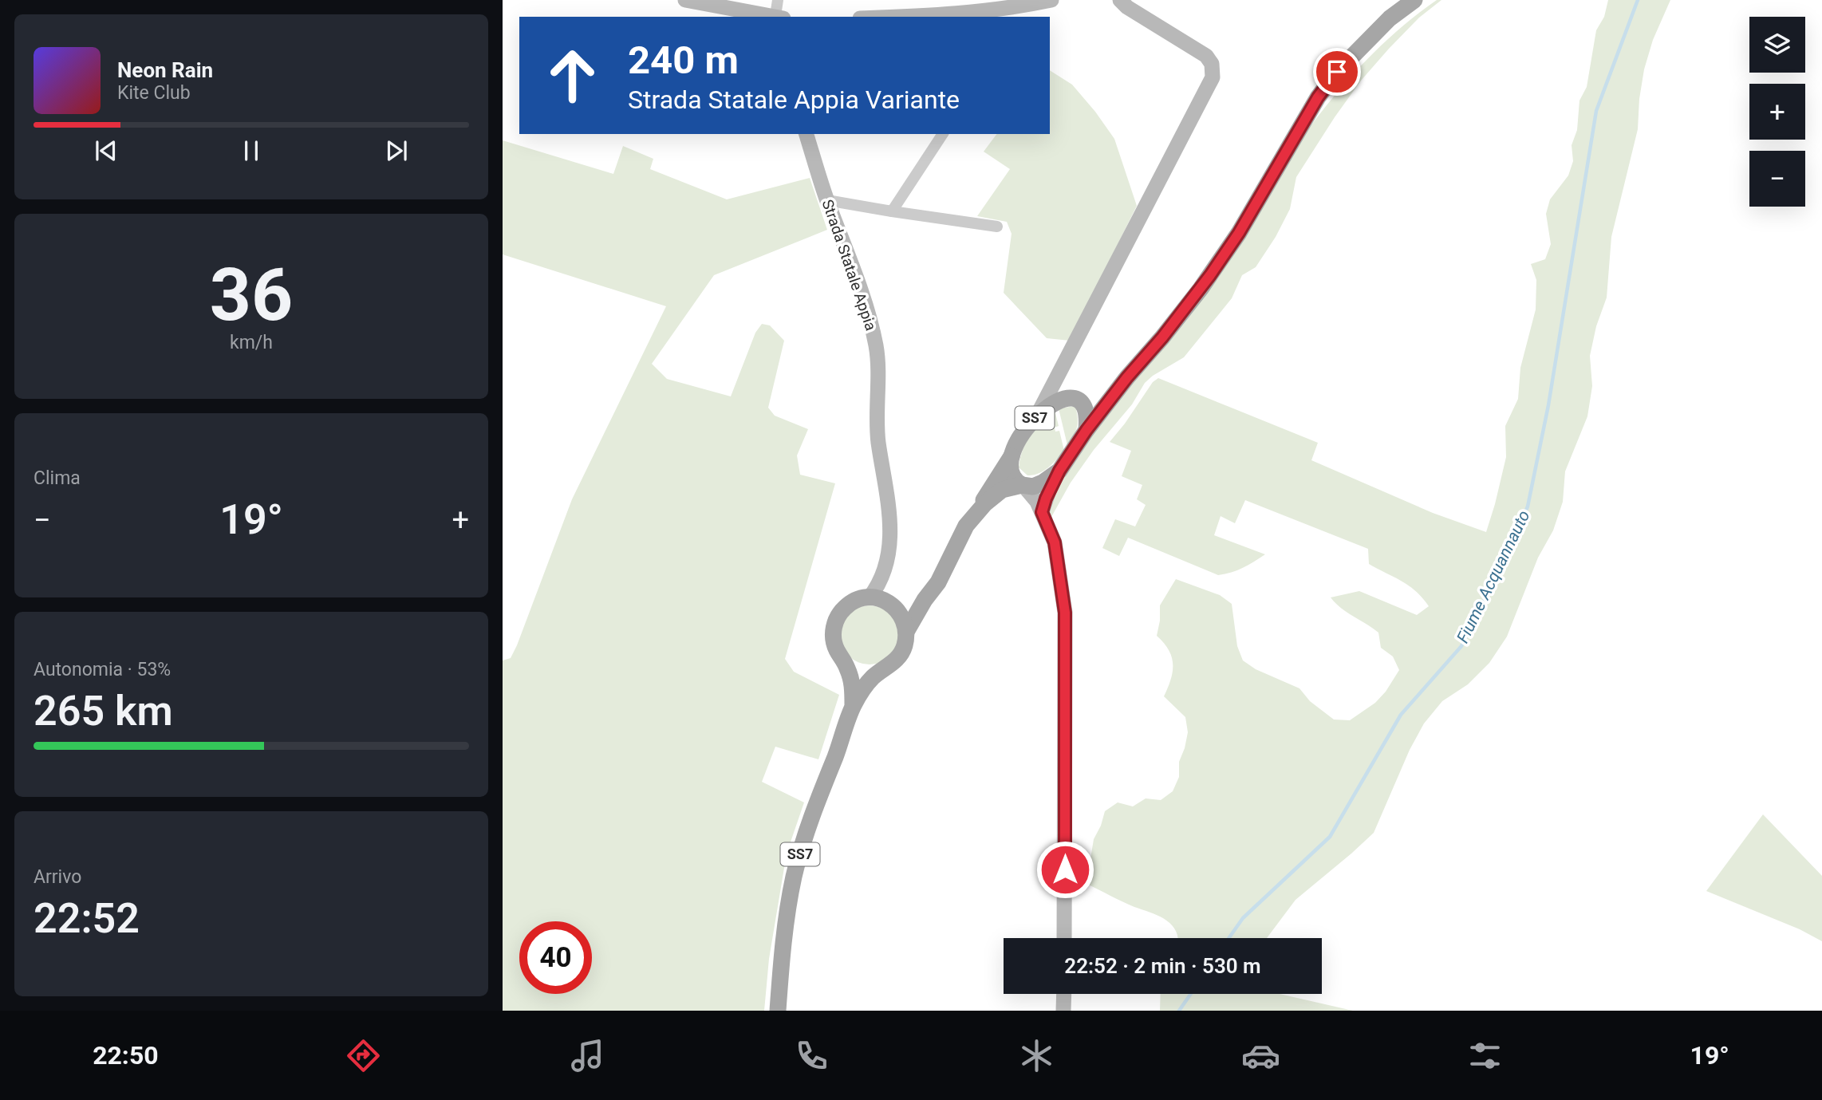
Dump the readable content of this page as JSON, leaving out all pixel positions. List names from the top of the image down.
{
  "streets": {
    "main road": ["Strada Statale Appia", "SS7"]
  },
  "crossings": [
    ["Strada Statale Appia", "SS7"]
  ],
  "water": ["Fiume Acquannauto"],
  "page": {
    "map_buttons": ["+", "−"],
    "turn": ["240 m", "Strada Statale Appia Variante"],
    "song": ["Neon Rain", "Kite Club"],
    "tile": [
      ["36", "km/h"],
      "Clima",
      ["Autonomia · 53%", "265 km"],
      ["Arrivo", "22:52"]
    ],
    "heat": ["−", "19°", "+"],
    "limit": "40",
    "trip": "22:52 · 2 min · 530 m",
    "tabs": ["22:50", "19°"]
  }
}
